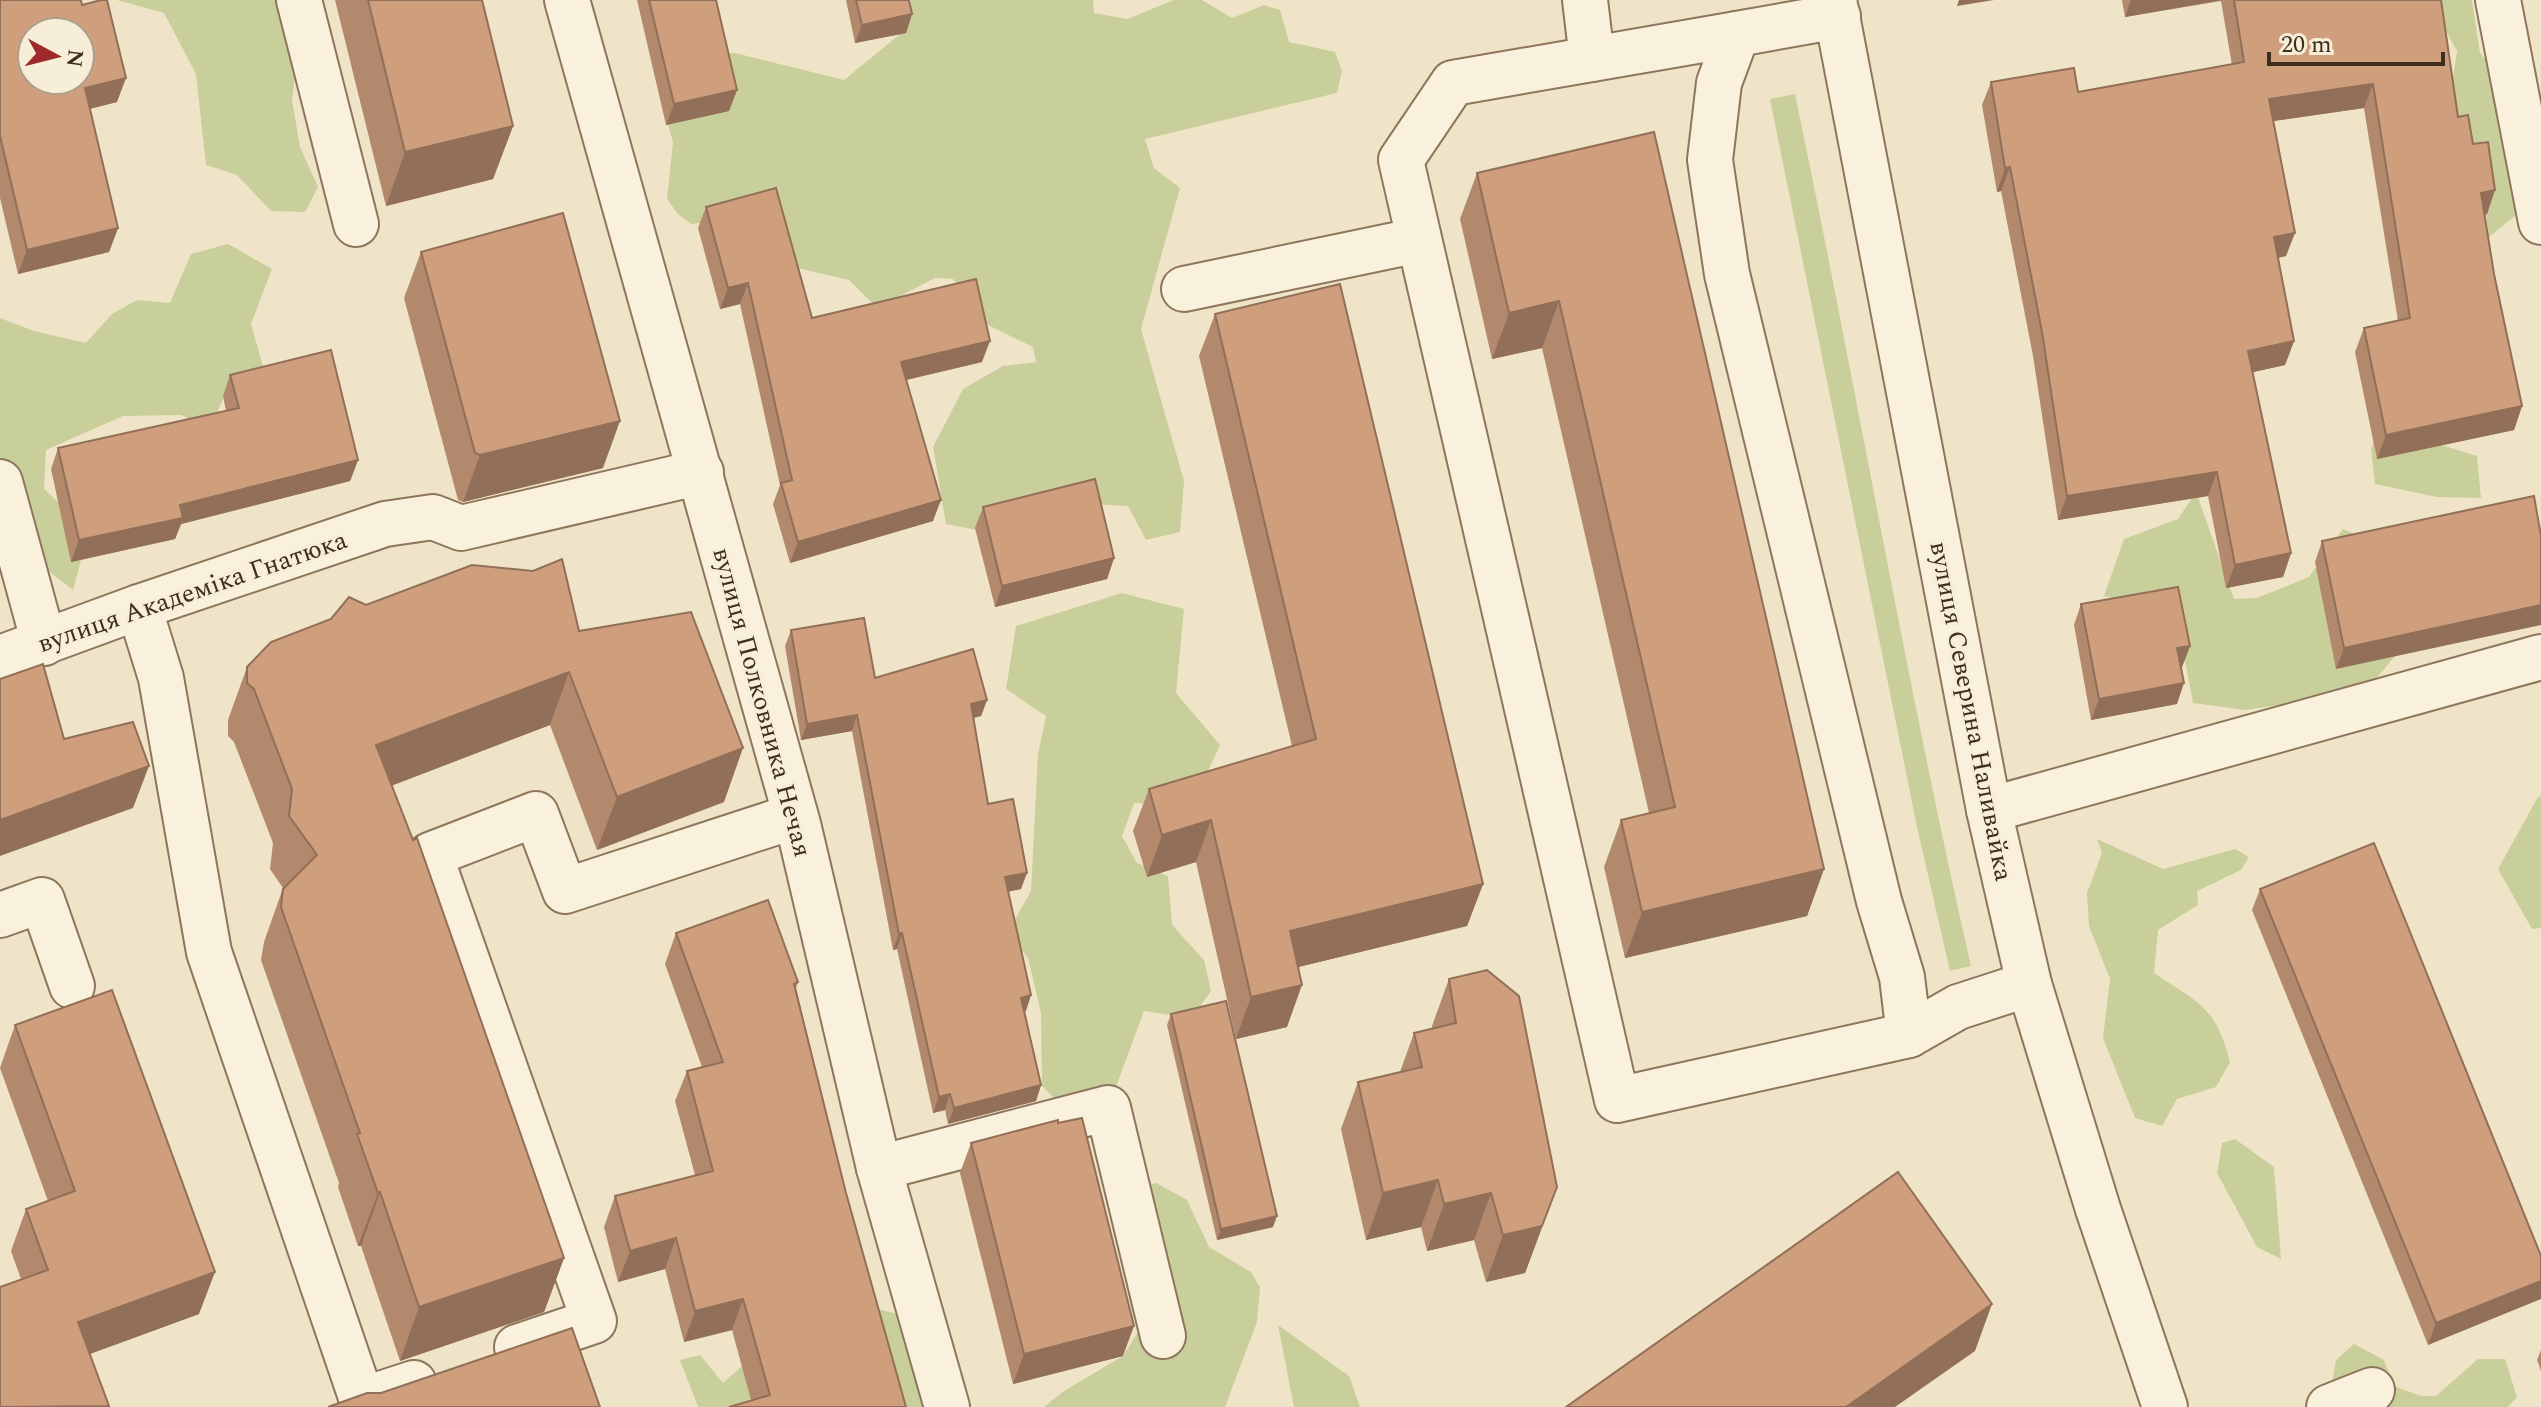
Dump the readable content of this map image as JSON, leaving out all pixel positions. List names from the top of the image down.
{
  "streets": {
    "street": ["вулиця Академіка Гнатюка", "вулиця Полковника Нечая", "вулиця Северина Наливайка"]
  },
  "crossings": [
    ["вулиця Академіка Гнатюка", "вулиця Полковника Нечая"]
  ],
  "scale_bar": "20 m",
  "north": "right"
}
